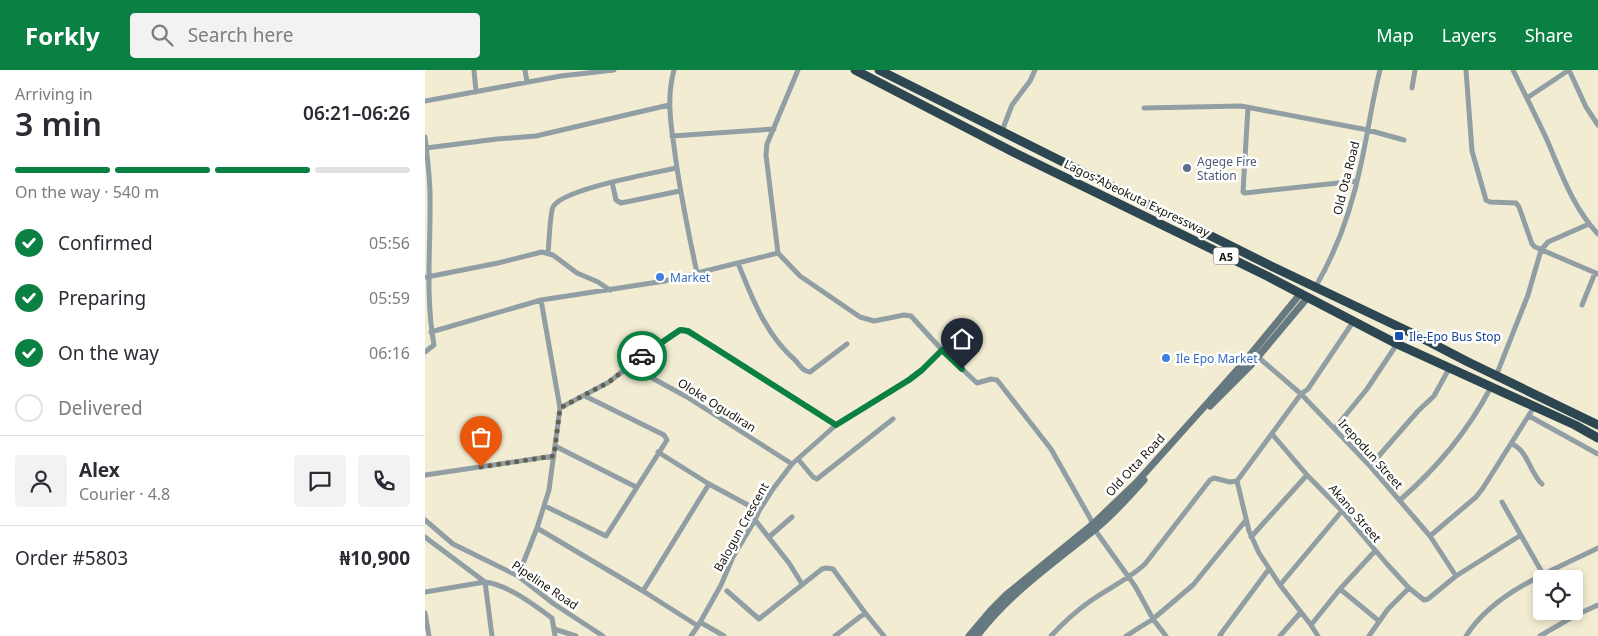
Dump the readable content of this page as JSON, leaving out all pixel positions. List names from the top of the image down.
{
  "streets": {
    "highway": ["Lagos-Abeokuta Expressway", "A5"],
    "main road": ["Old Otta Road"],
    "street": [
      "Old Ota Road",
      "Oloke Ogudiran",
      "Irepodun Street",
      "Akano Street",
      "Balogun Crescent",
      "Pipeline Road"
    ]
  },
  "crossings": [
    ["Old Ota Road", "Lagos-Abeokuta Expressway"],
    ["Lagos-Abeokuta Expressway", "Old Otta Road"],
    ["Oloke Ogudiran", "Balogun Crescent"],
    ["Irepodun Street", "Akano Street"]
  ],
  "places": {
    "other": ["Agege Fire Station", "Market", "Ile Epo Market"],
    "transit": ["Ile-Epo Bus Stop"]
  },
  "page": {
    "header": "Forkly",
    "search": "Search here",
    "nav": ["Map", "Layers", "Share"],
    "heading": ["3 min", "Arriving in", "06:21–06:26"],
    "panel": [
      "Alex",
      "Courier · 4.8",
      "Order #5803",
      "₦10,900"
    ],
    "bar": "On the way · 540 m",
    "list": [
      ["Confirmed", "05:56"],
      ["Preparing", "05:59"],
      ["On the way", "06:16"],
      "Delivered"
    ]
  }
}
